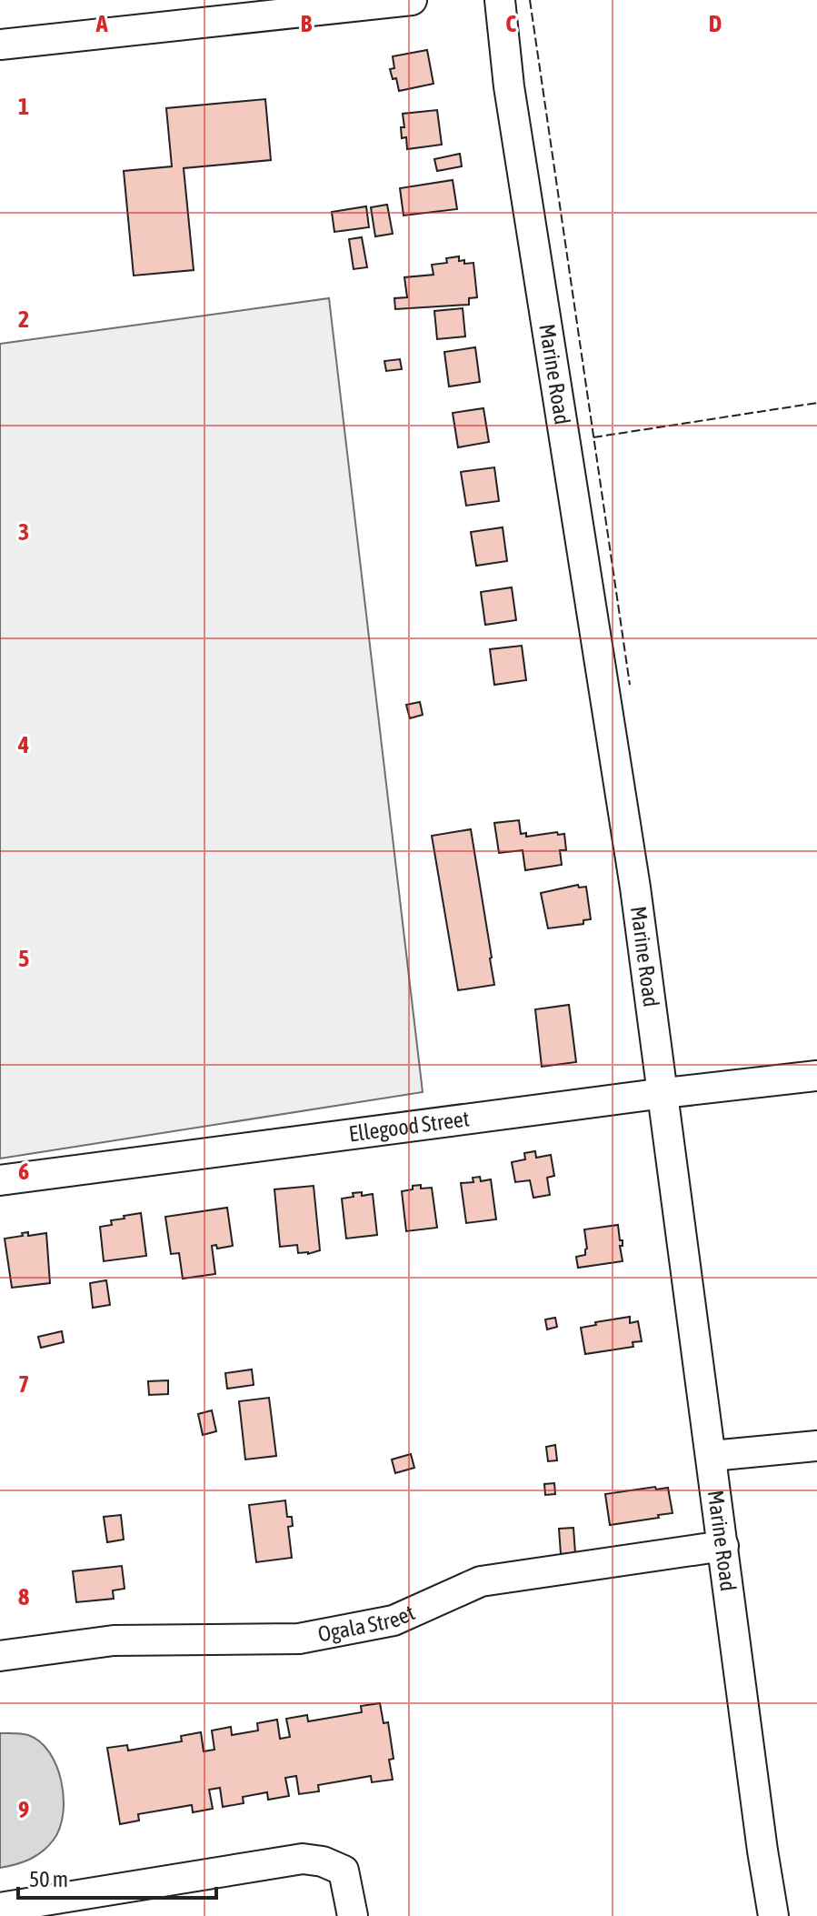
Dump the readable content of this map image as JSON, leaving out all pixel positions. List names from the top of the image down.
{
  "streets": {
    "street": ["Marine Road", "Ellegood Street", "Ogala Street"]
  },
  "crossings": [
    ["Marine Road", "Ellegood Street"],
    ["Marine Road", "Ogala Street"]
  ],
  "scale_bar": "50 m",
  "grid": {
    "columns": [
      "A",
      "B",
      "C",
      "D"
    ],
    "rows": [
      "1",
      "2",
      "3",
      "4",
      "5",
      "6",
      "7",
      "8",
      "9"
    ]
  }
}
